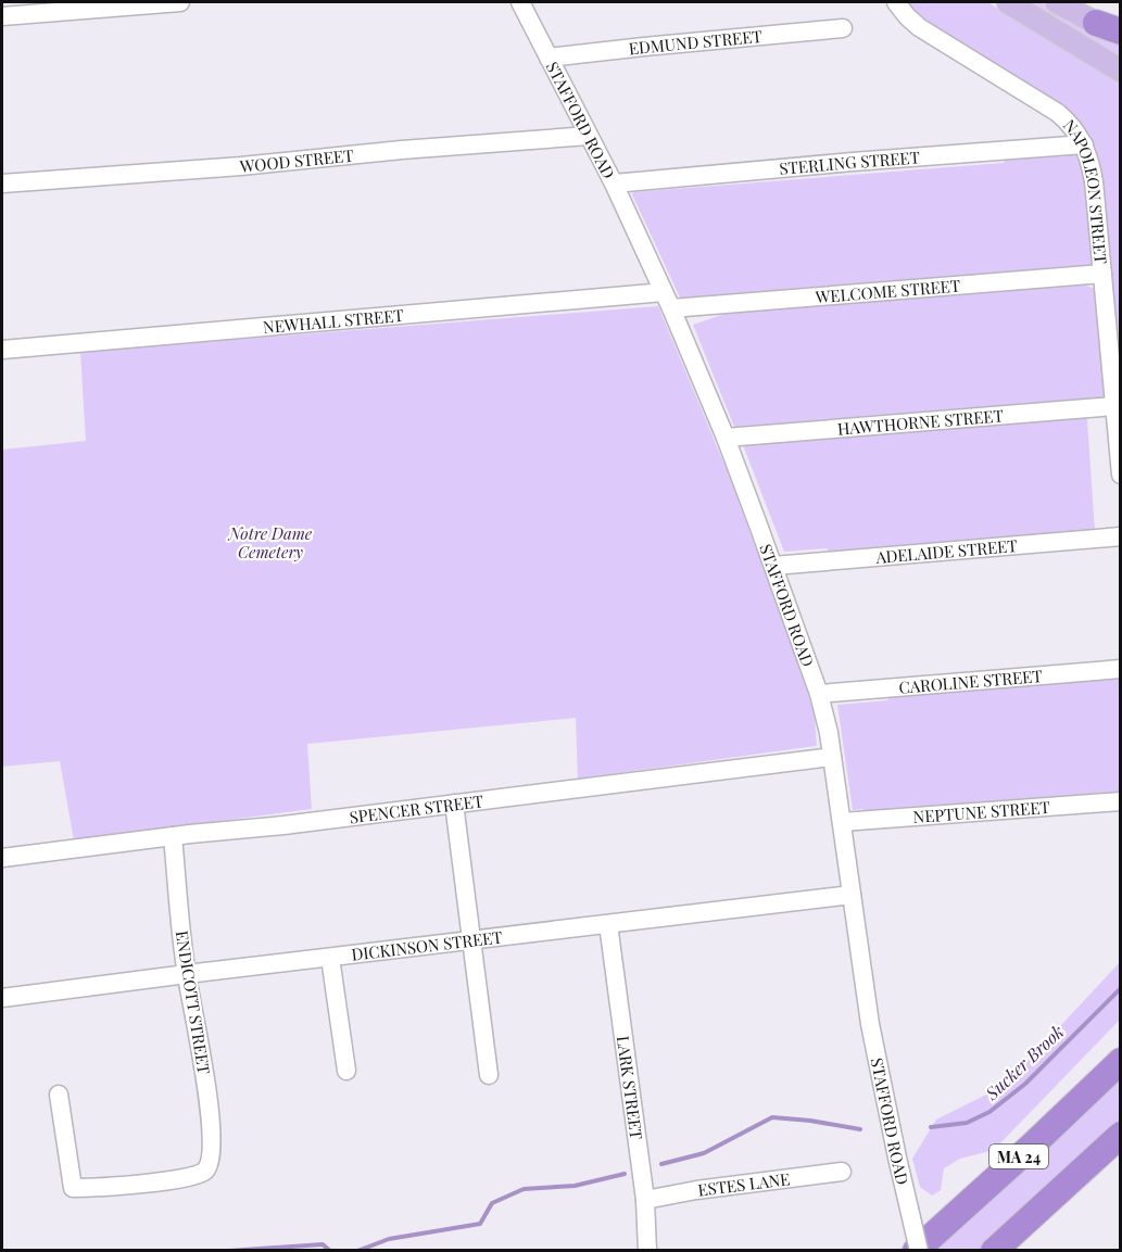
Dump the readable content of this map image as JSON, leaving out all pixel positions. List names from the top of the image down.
{
  "streets": {
    "highway": ["MA 24"],
    "street": [
      "EDMUND STREET",
      "STAFFORD ROAD",
      "WOOD STREET",
      "STERLING STREET",
      "NAPOLEON STREET",
      "WELCOME STREET",
      "NEWHALL STREET",
      "HAWTHORNE STREET",
      "ADELAIDE STREET",
      "CAROLINE STREET",
      "SPENCER STREET",
      "NEPTUNE STREET",
      "DICKINSON STREET",
      "ENDICOTT STREET",
      "LARK STREET",
      "ESTES LANE"
    ]
  },
  "crossings": [
    ["EDMUND STREET", "STAFFORD ROAD"],
    ["STAFFORD ROAD", "WOOD STREET"],
    ["STAFFORD ROAD", "STERLING STREET"],
    ["STAFFORD ROAD", "WELCOME STREET"],
    ["STAFFORD ROAD", "NEWHALL STREET"],
    ["STAFFORD ROAD", "HAWTHORNE STREET"],
    ["STAFFORD ROAD", "ADELAIDE STREET"],
    ["STAFFORD ROAD", "CAROLINE STREET"],
    ["STAFFORD ROAD", "SPENCER STREET"],
    ["STAFFORD ROAD", "NEPTUNE STREET"],
    ["STAFFORD ROAD", "DICKINSON STREET"],
    ["STAFFORD ROAD", "MA 24"],
    ["STERLING STREET", "NAPOLEON STREET"],
    ["NAPOLEON STREET", "WELCOME STREET"],
    ["NAPOLEON STREET", "HAWTHORNE STREET"],
    ["WELCOME STREET", "NEWHALL STREET"],
    ["SPENCER STREET", "ENDICOTT STREET"],
    ["DICKINSON STREET", "ENDICOTT STREET"],
    ["DICKINSON STREET", "LARK STREET"],
    ["LARK STREET", "ESTES LANE"]
  ],
  "water": ["Sucker Brook"],
  "parks": ["Notre Dame Cemetery"]
}
